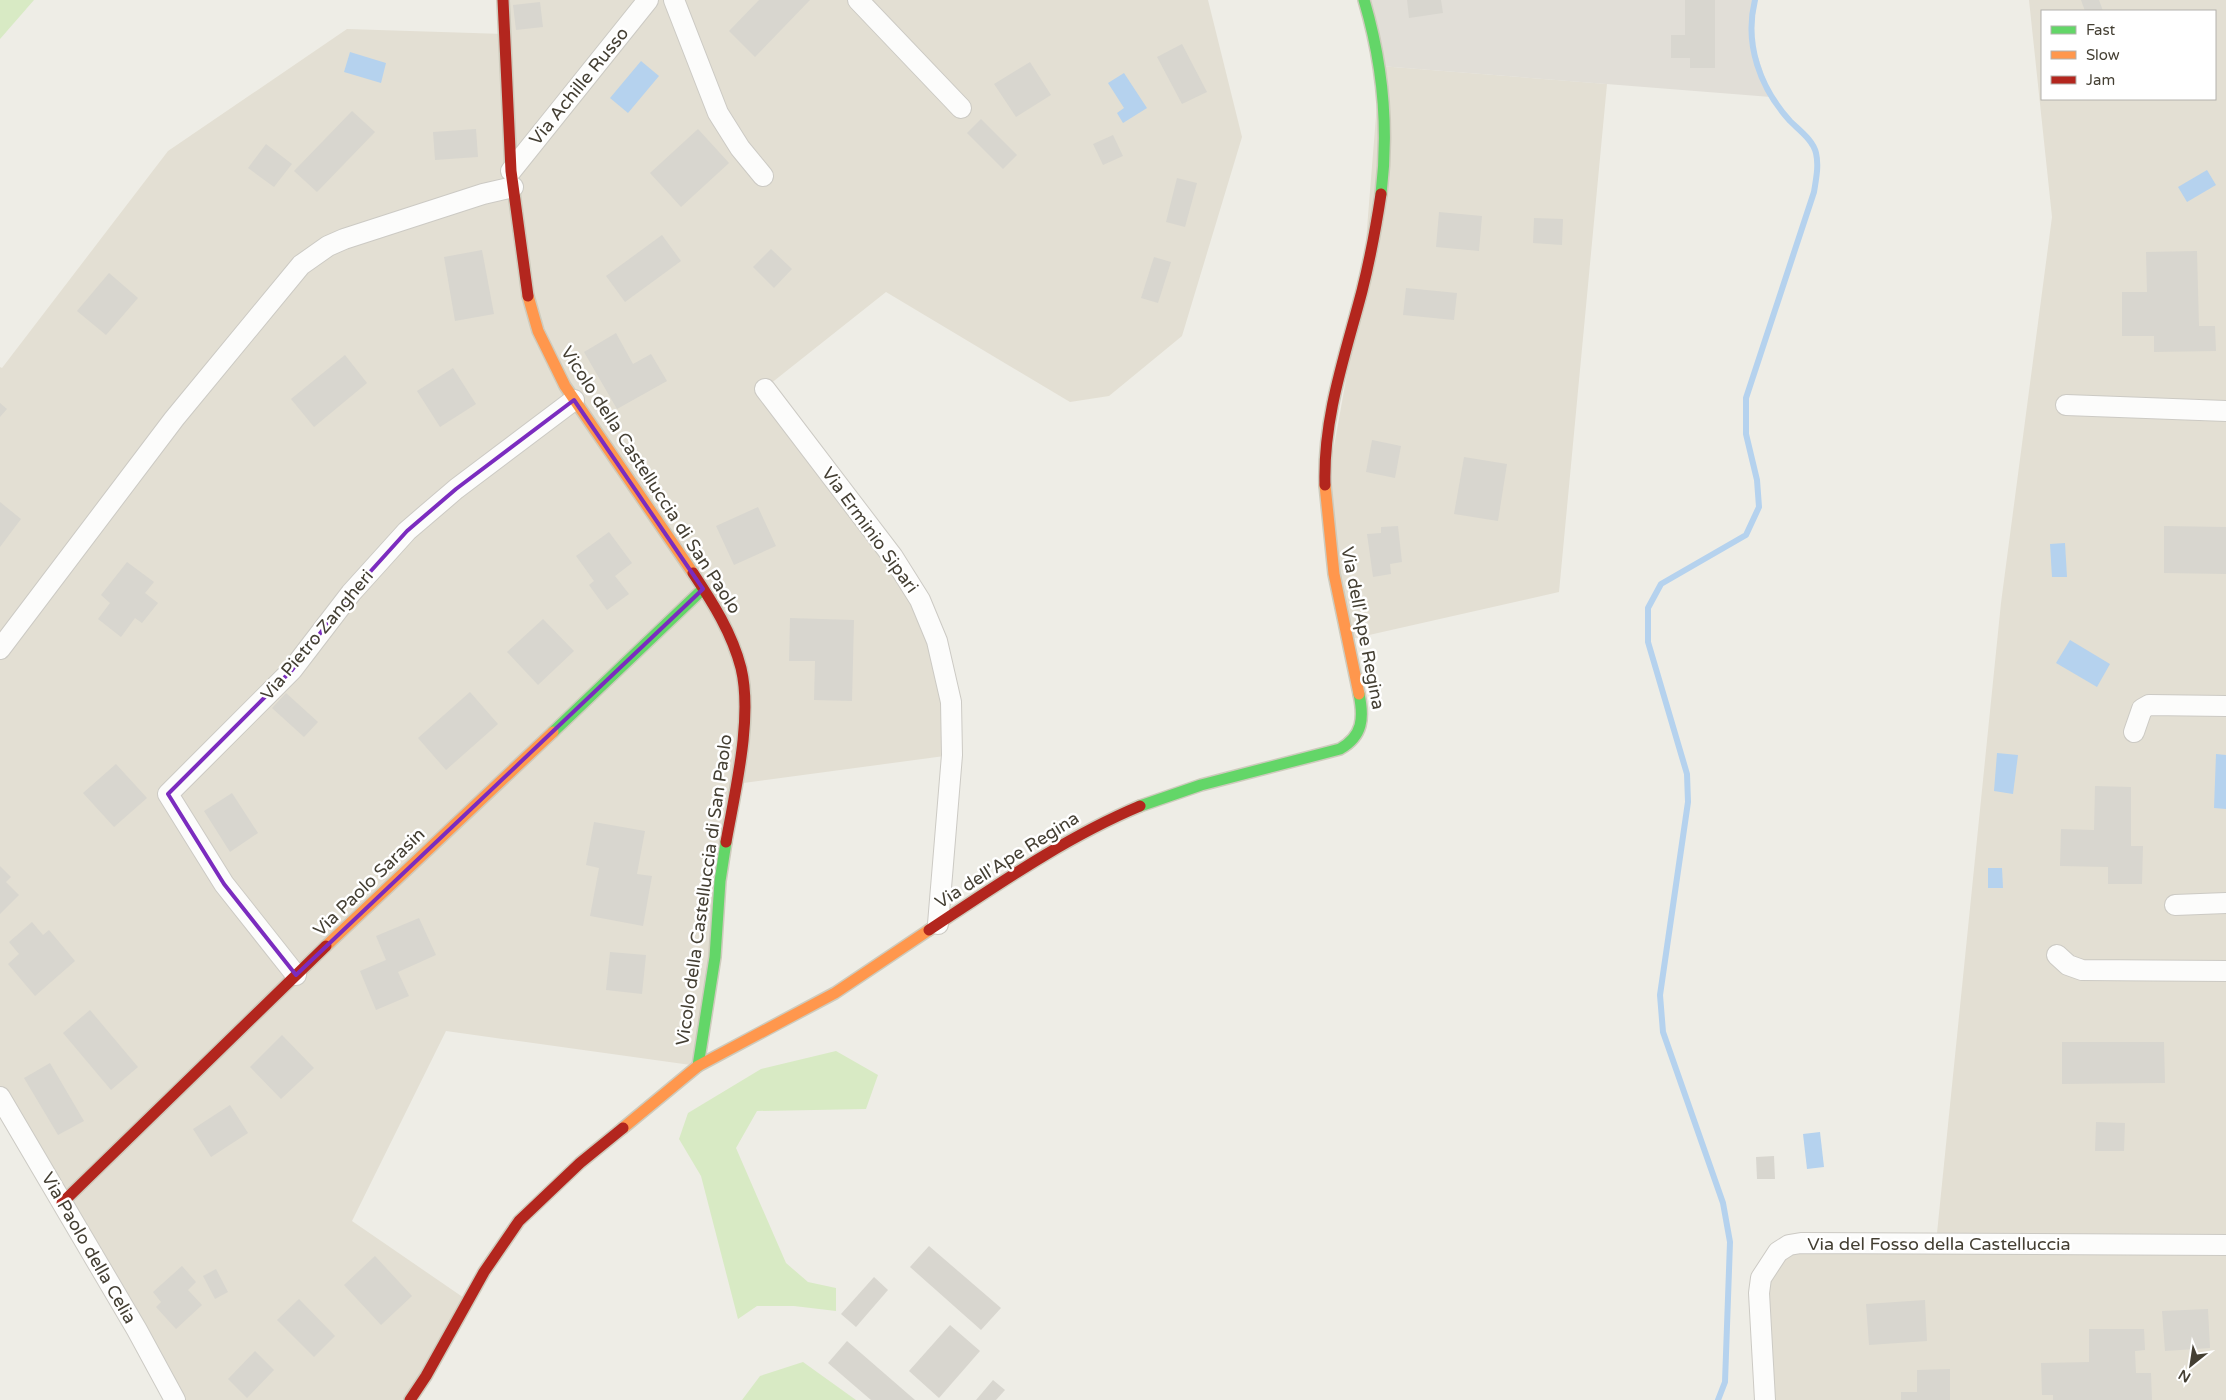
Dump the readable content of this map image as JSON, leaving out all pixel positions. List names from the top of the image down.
{
  "streets": {
    "street": [
      "Via Achille Russo",
      "Vicolo della Castelluccia di San Paolo",
      "Via Erminio Sipari",
      "Via dell'Ape Regina",
      "Via Pietro Zangheri",
      "Via Paolo Sarasin",
      "Via del Fosso della Castelluccia",
      "Via Paolo della Celia"
    ]
  },
  "crossings": [
    ["Via Achille Russo", "Vicolo della Castelluccia di San Paolo"],
    ["Vicolo della Castelluccia di San Paolo", "Via dell'Ape Regina"],
    ["Vicolo della Castelluccia di San Paolo", "Via Pietro Zangheri"],
    ["Vicolo della Castelluccia di San Paolo", "Via Paolo Sarasin"],
    ["Via Erminio Sipari", "Via dell'Ape Regina"],
    ["Via Pietro Zangheri", "Via Paolo Sarasin"],
    ["Via Paolo Sarasin", "Via Paolo della Celia"]
  ],
  "legend": ["Fast", "Slow", "Jam"],
  "north": "bottom left"
}
